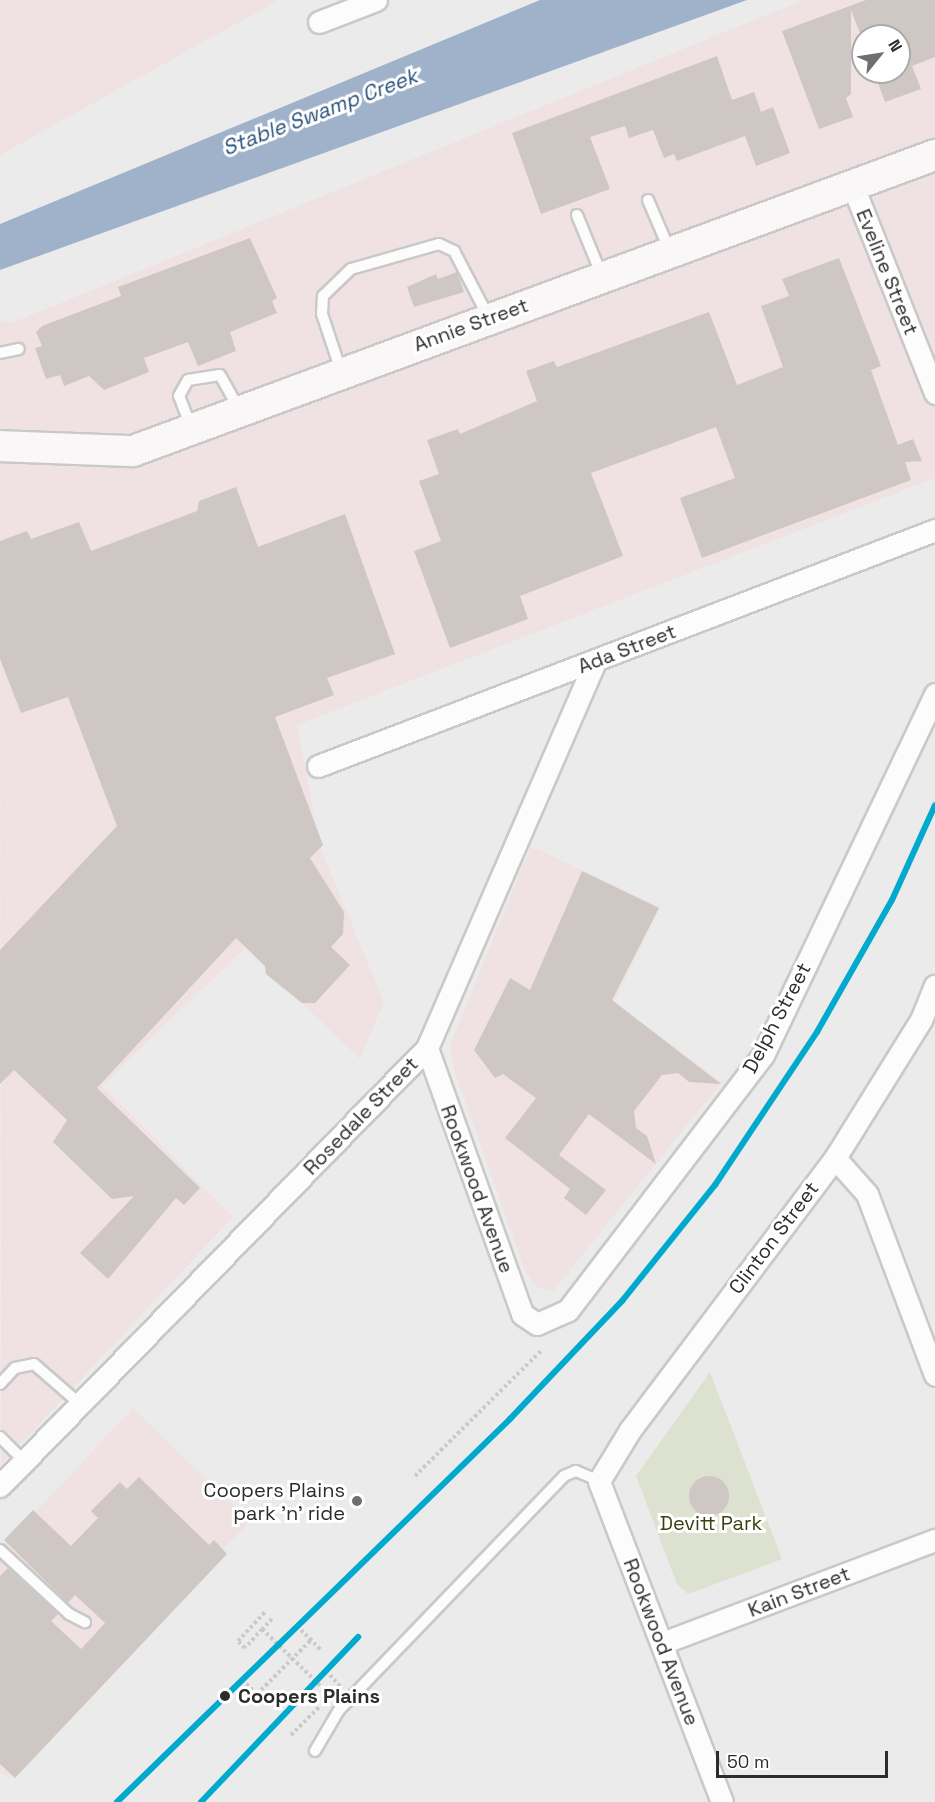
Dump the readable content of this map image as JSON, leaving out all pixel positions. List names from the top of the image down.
{
  "streets": {
    "street": [
      "Eveline Street",
      "Annie Street",
      "Ada Street",
      "Delph Street",
      "Rosedale Street",
      "Rookwood Avenue",
      "Clinton Street",
      "Kain Street"
    ]
  },
  "crossings": [
    ["Eveline Street", "Annie Street"],
    ["Ada Street", "Rosedale Street"],
    ["Delph Street", "Rookwood Avenue"],
    ["Rosedale Street", "Rookwood Avenue"],
    ["Rookwood Avenue", "Clinton Street"],
    ["Rookwood Avenue", "Kain Street"]
  ],
  "water": ["Stable Swamp Creek"],
  "parks": ["Devitt Park"],
  "places": ["Coopers Plains park 'n' ride", "Coopers Plains"],
  "scale_bar": "50 m",
  "north": "top right"
}
